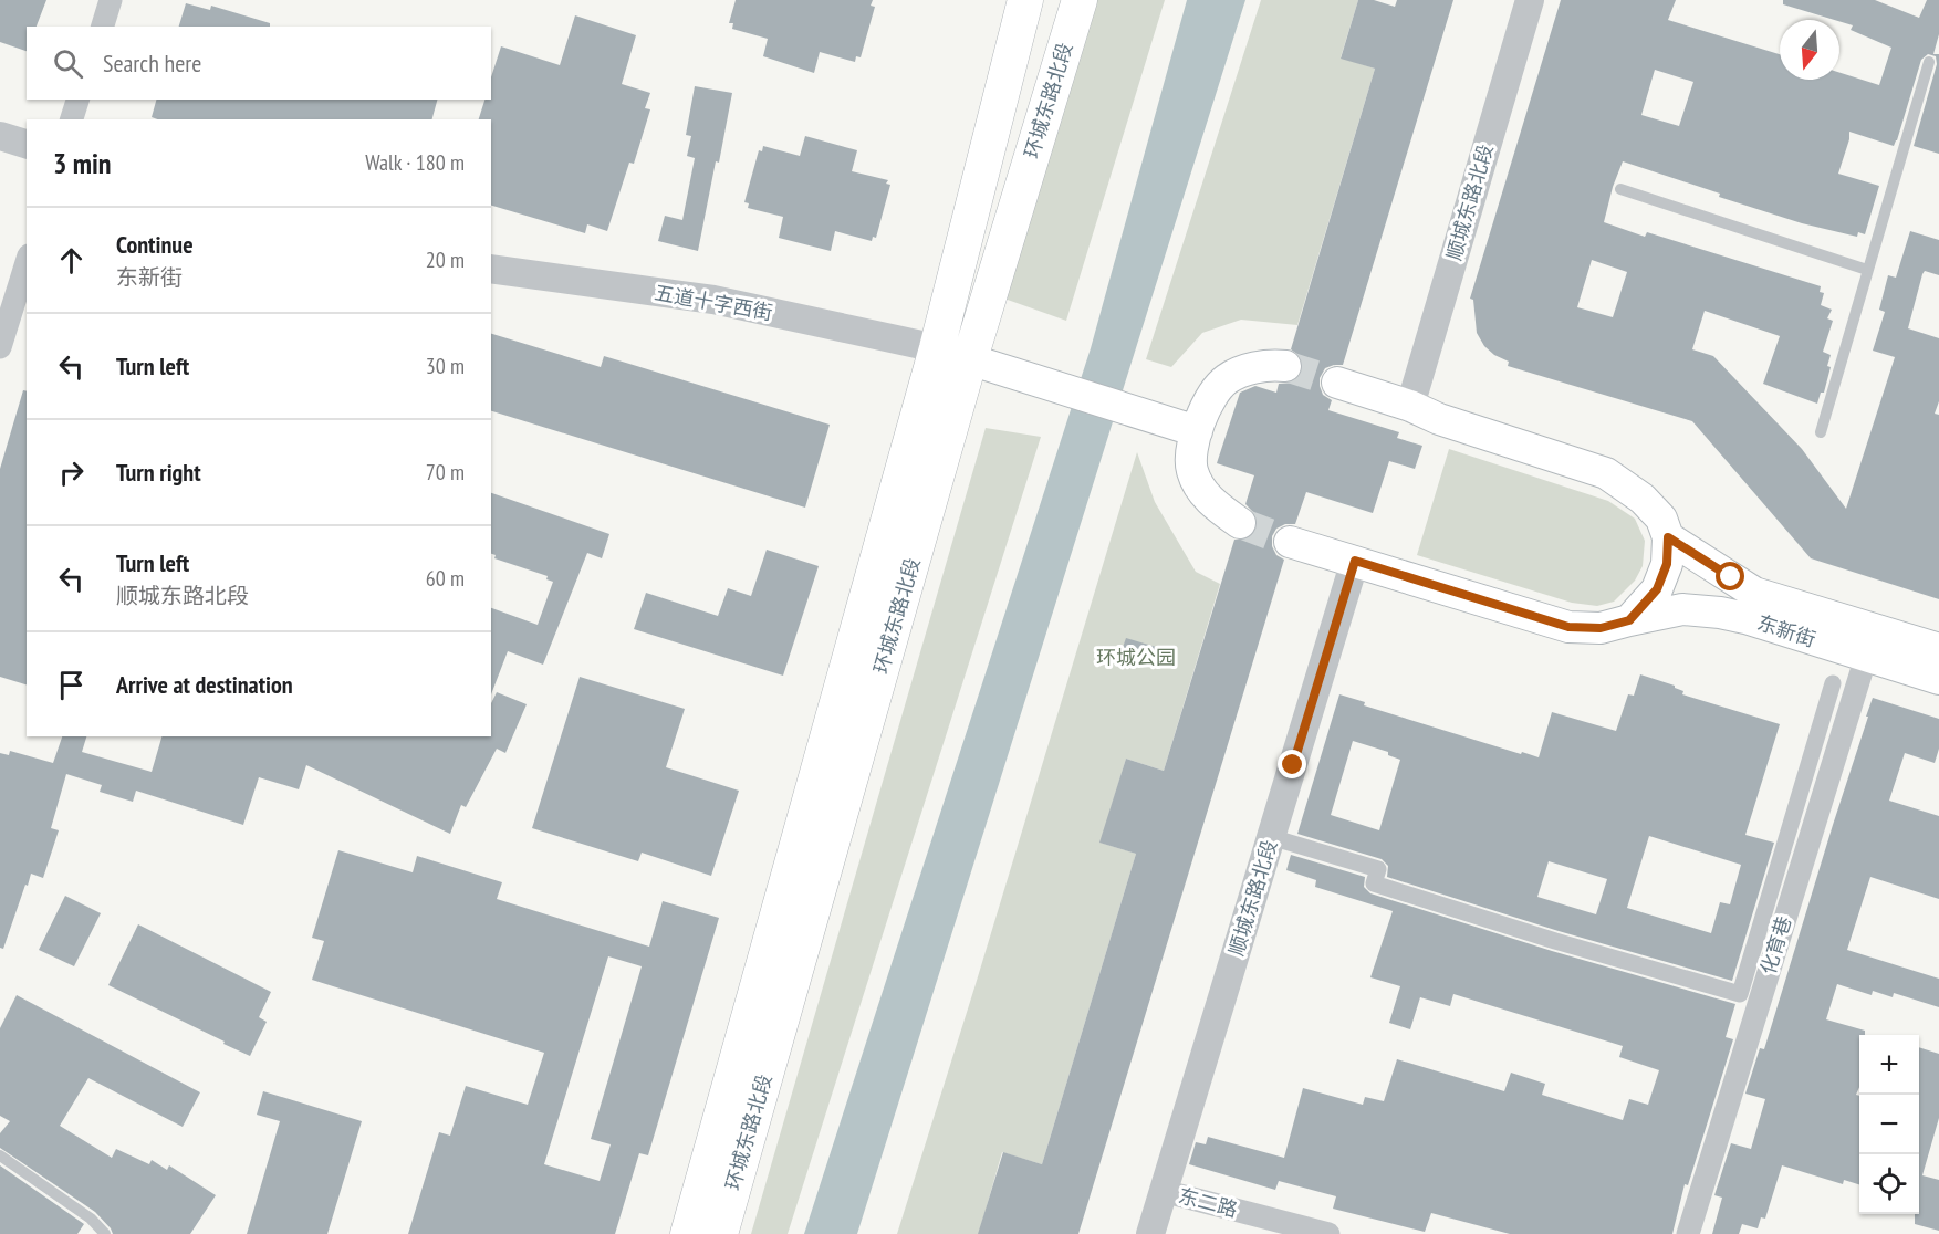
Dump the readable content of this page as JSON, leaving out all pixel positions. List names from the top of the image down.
{
  "streets": {
    "main road": ["环城东路北段", "东新街"],
    "street": [
      "顺城东路北段",
      "五道十字西街",
      "化育巷",
      "东二路"
    ]
  },
  "crossings": [
    ["环城东路北段", "五道十字西街"],
    ["顺城东路北段", "东新街"],
    ["顺城东路北段", "东二路"],
    ["东新街", "化育巷"]
  ],
  "parks": ["环城公园"],
  "north": "bottom",
  "page": {
    "search": "Search here",
    "heading": ["3 min", "Walk · 180 m"],
    "list": [
      ["Continue", "东新街", "20 m"],
      ["Turn left", "30 m"],
      ["Turn right", "70 m"],
      ["Turn left", "顺城东路北段", "60 m"],
      "Arrive at destination"
    ],
    "map_buttons": ["+", "−"]
  }
}
